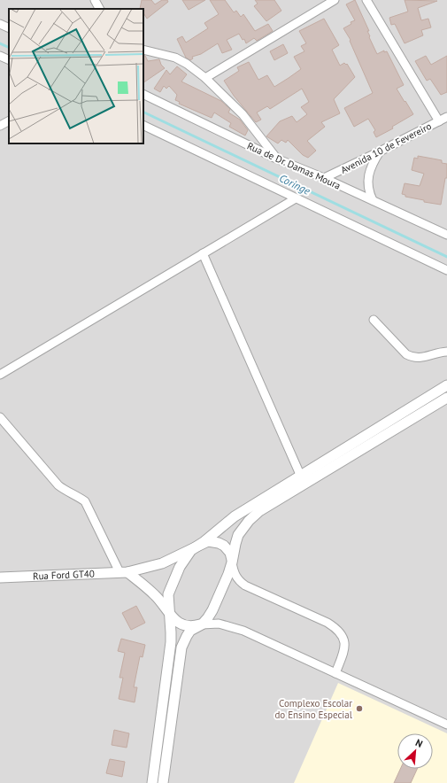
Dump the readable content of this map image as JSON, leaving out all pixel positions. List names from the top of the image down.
{
  "streets": {
    "street": ["Avenida 10 de Fevereiro", "Rua de Dr. Damas Moura", "Rua Ford GT40"]
  },
  "crossings": [
    ["Avenida 10 de Fevereiro", "Rua de Dr. Damas Moura"]
  ],
  "water": ["Coringe"],
  "places": ["Complexo Escolar do Ensino Especial"],
  "north": "top right"
}
